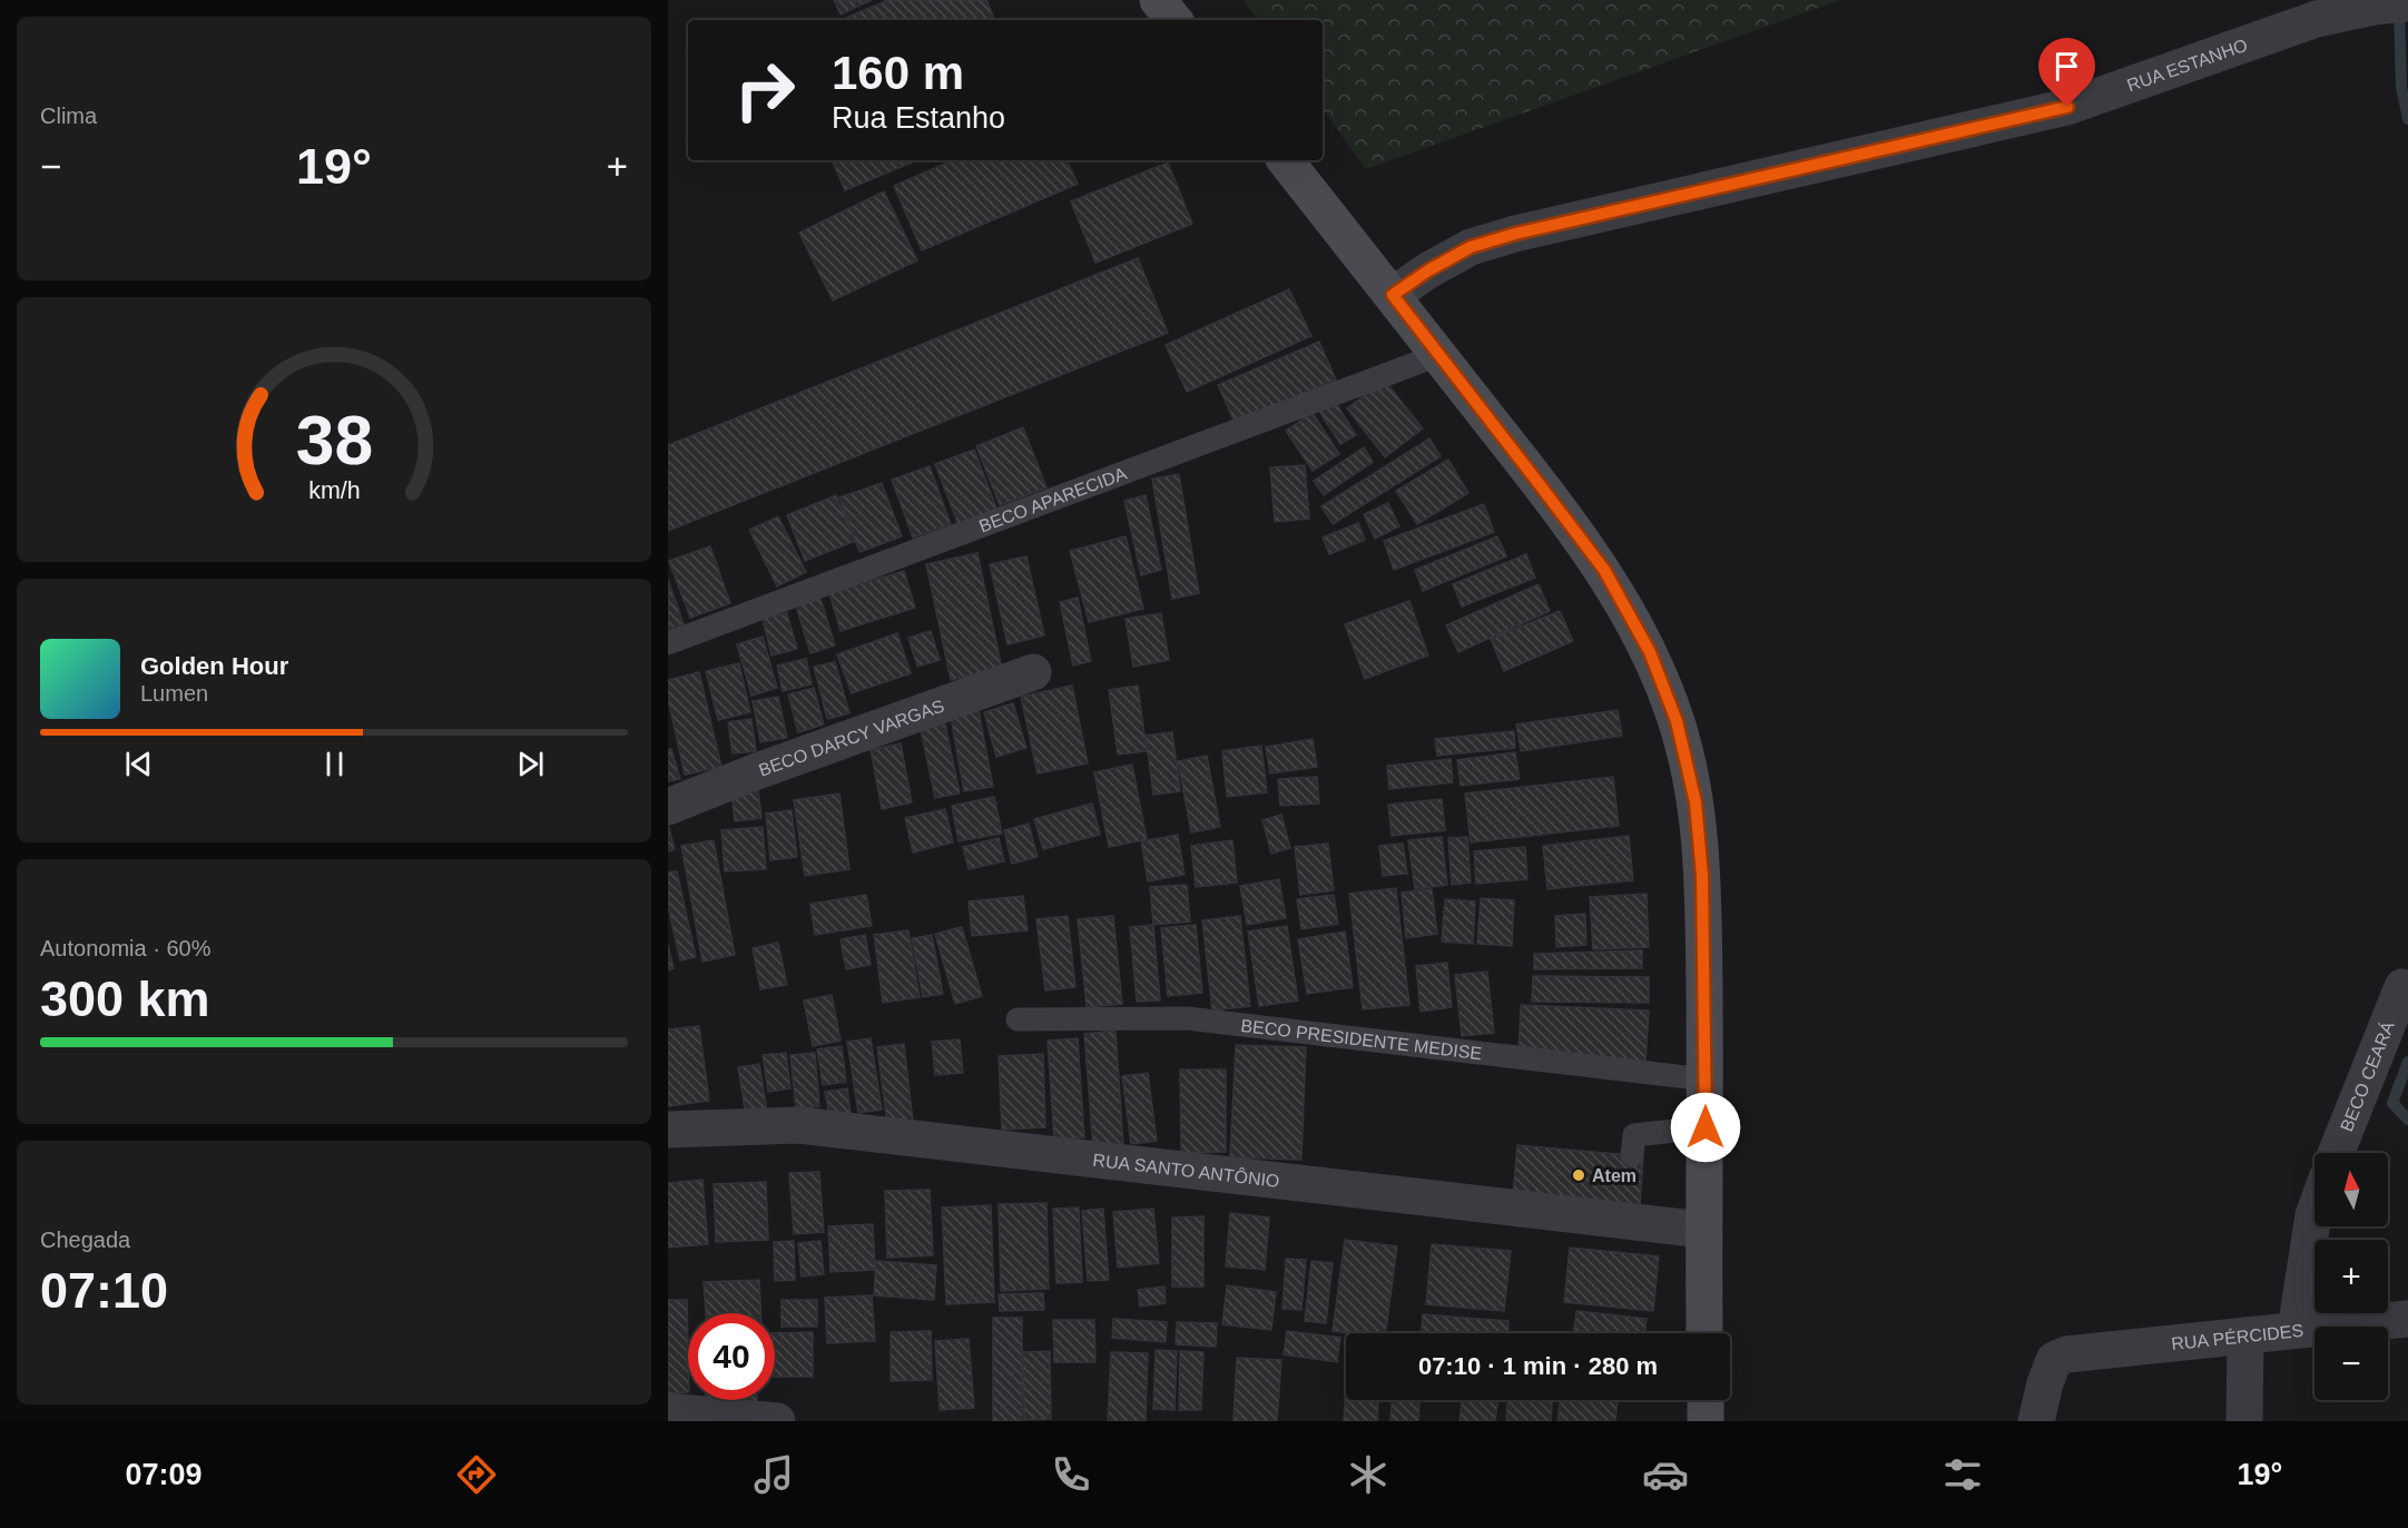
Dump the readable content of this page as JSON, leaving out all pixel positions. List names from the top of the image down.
{
  "streets": {
    "street": [
      "RUA ESTANHO",
      "BECO DARCY VARGAS",
      "BECO CEARÁ",
      "RUA SANTO ANTÔNIO",
      "RUA PÉRCIDES"
    ],
    "lane": ["BECO APARECIDA", "BECO PRESIDENTE MEDISE"]
  },
  "places": ["Atem"],
  "north": "top",
  "page": {
    "tile": [
      "Clima",
      ["Autonomia · 60%", "300 km"],
      ["Chegada", "07:10"]
    ],
    "turn": ["160 m", "Rua Estanho"],
    "heat": ["−", "19°", "+"],
    "song": ["Golden Hour", "Lumen"],
    "map_buttons": ["+", "−"],
    "limit": "40",
    "trip": "07:10 · 1 min · 280 m",
    "tabs": ["07:09", "19°"],
    "gauge": ["38", "km/h"]
  }
}
